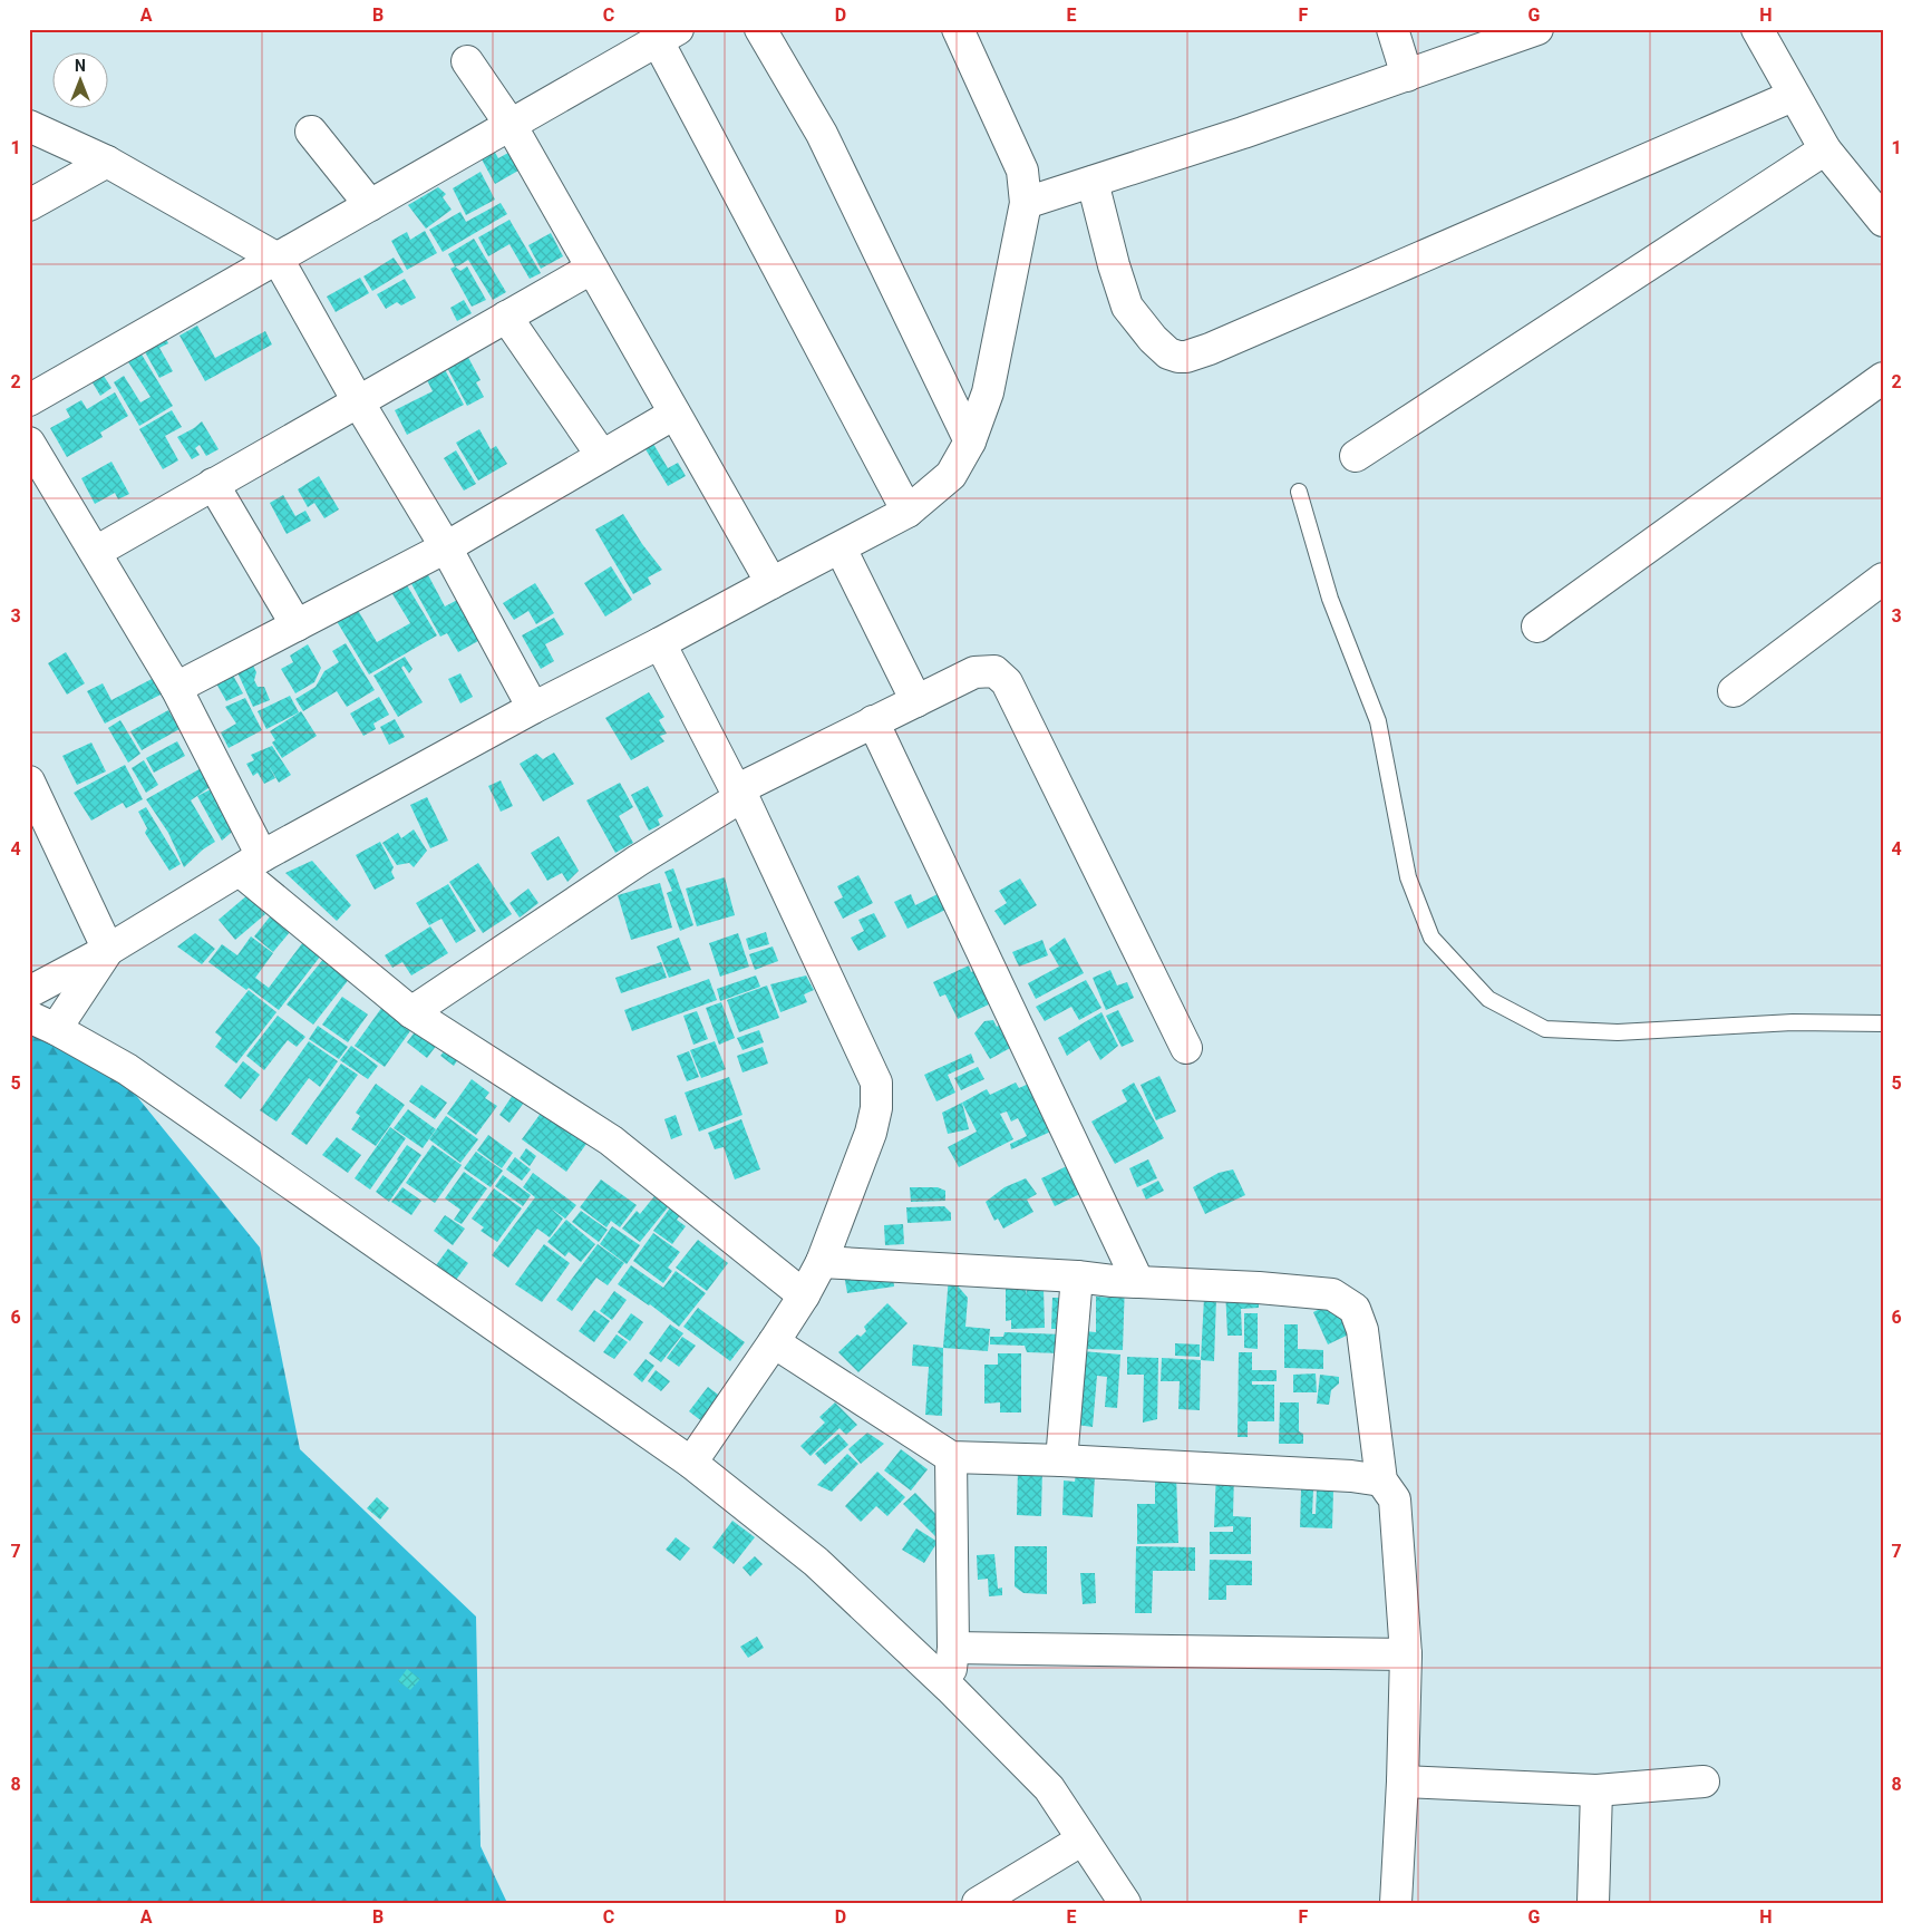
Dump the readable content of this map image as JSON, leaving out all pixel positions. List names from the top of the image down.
{
  "north": "top",
  "grid": {
    "columns": [
      "A",
      "B",
      "C",
      "D",
      "E",
      "F",
      "G",
      "H"
    ],
    "rows": [
      "1",
      "2",
      "3",
      "4",
      "5",
      "6",
      "7",
      "8"
    ]
  }
}
